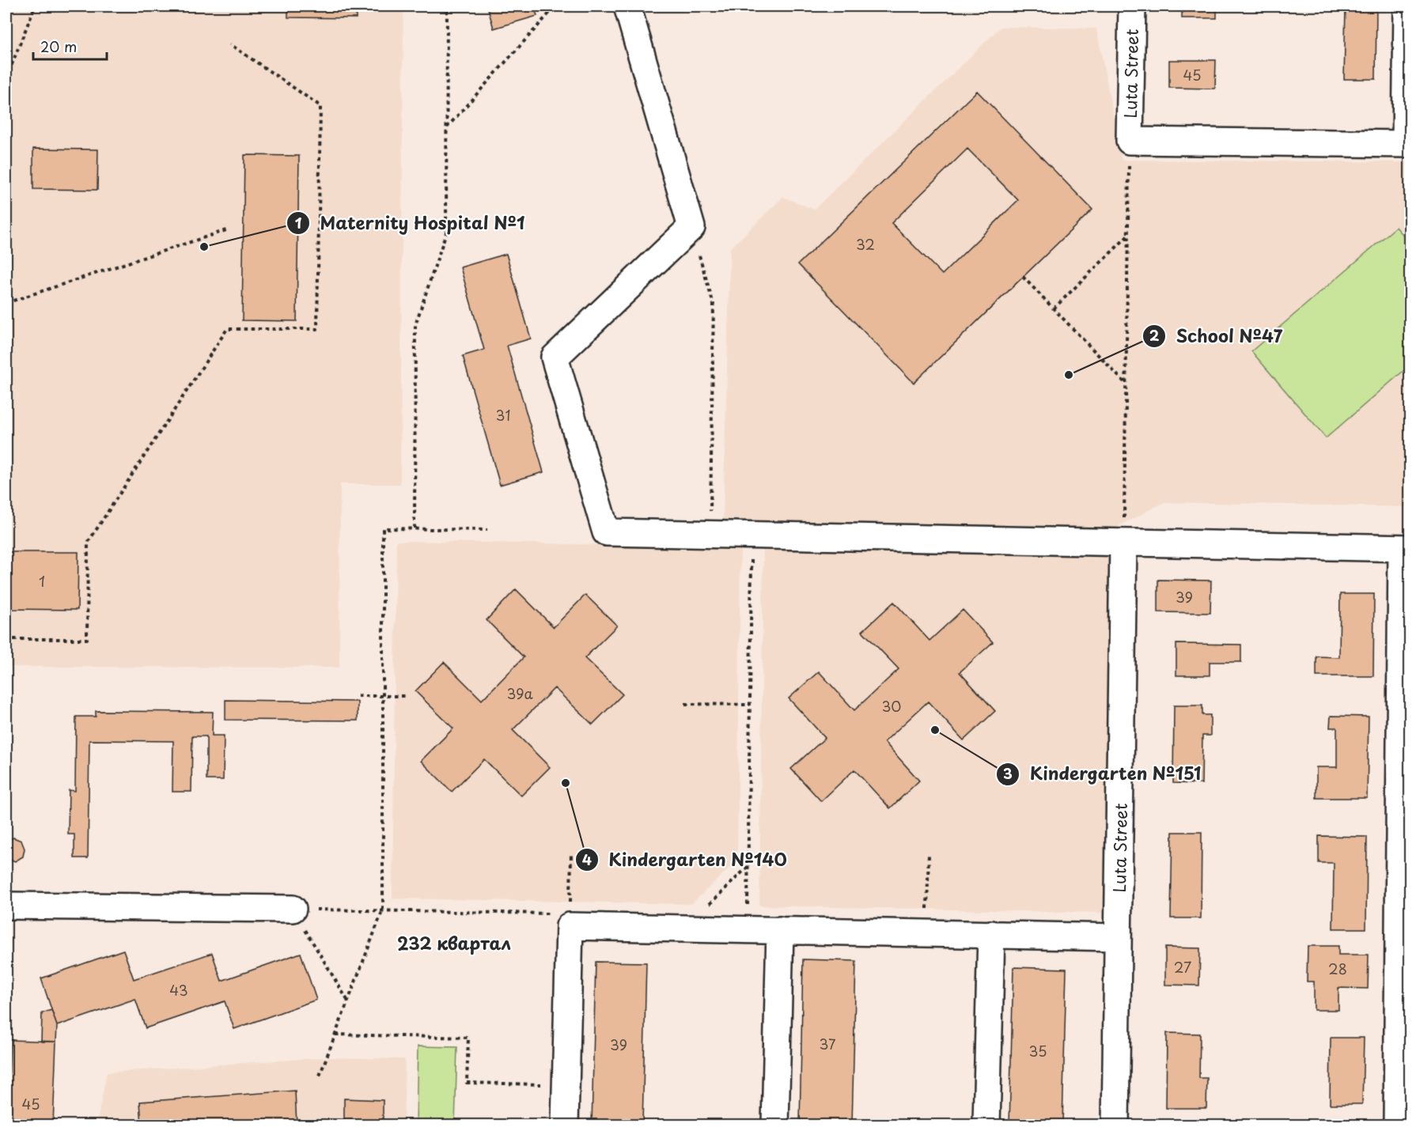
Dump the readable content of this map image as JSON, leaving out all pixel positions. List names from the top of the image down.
{
  "streets": {
    "street": ["Luta Street"]
  },
  "districts": ["232 квартал"],
  "places": [
    "Maternity Hospital №1",
    "School №47",
    "Kindergarten №151",
    "Kindergarten №140"
  ],
  "house_numbers": [
    "45",
    "32",
    "31",
    "1",
    "39",
    "39а",
    "30",
    "27",
    "28",
    "43",
    "37",
    "39",
    "35",
    "45"
  ],
  "scale_bar": "20 m"
}
